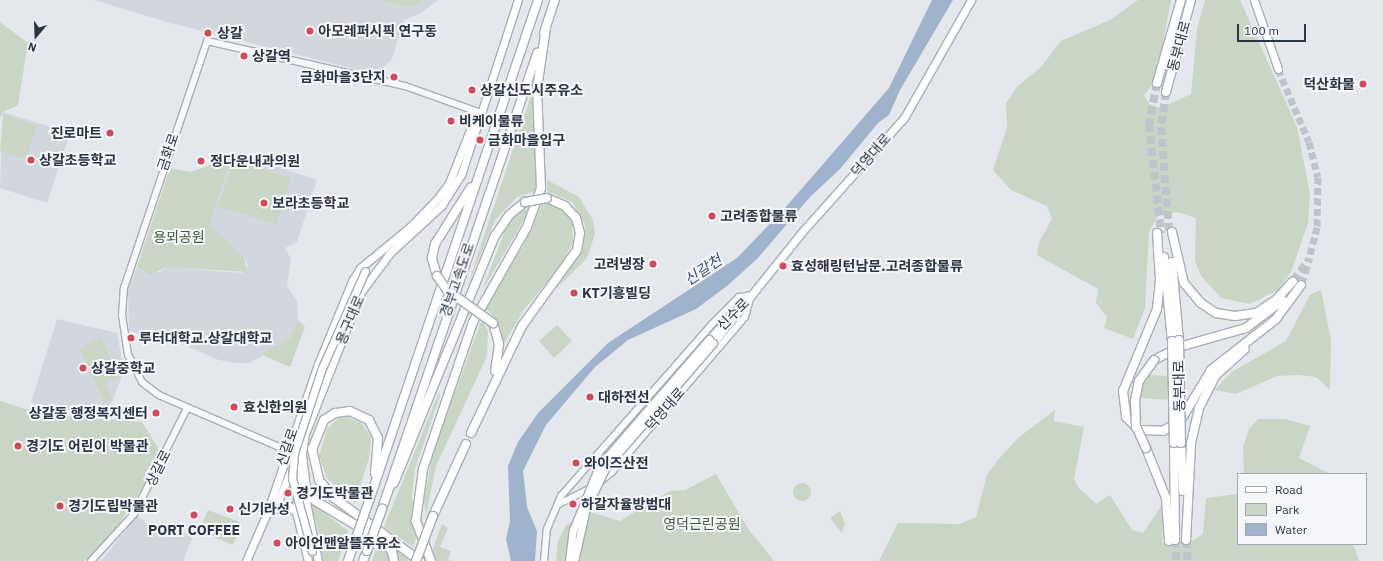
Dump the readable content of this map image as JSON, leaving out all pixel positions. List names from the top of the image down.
{
  "streets": {
    "highway": ["동부대로", "경부고속도로"],
    "main road": [
      "덕영대로",
      "신수로",
      "용구대로",
      "신갈로"
    ],
    "street": ["금화로", "상갈로"]
  },
  "crossings": [
    ["금화로", "용구대로"],
    ["금화로", "신갈로"],
    ["금화로", "상갈로"],
    ["덕영대로", "신수로"],
    ["용구대로", "신갈로"]
  ],
  "water": ["신갈천"],
  "parks": ["용뫼공원", "영덕근린공원"],
  "places": [
    "아모레퍼시픽 연구동",
    "상갈",
    "상갈역",
    "금화마을3단지",
    "덕산화물",
    "상갈신도시주유소",
    "비케이물류",
    "진로마트",
    "금화마을입구",
    "상갈초등학교",
    "정다운내과의원",
    "보라초등학교",
    "고려종합물류",
    "고려냉장",
    "효성해링턴남문.고려종합물류",
    "KT기흥빌딩",
    "루터대학교.상갈대학교",
    "상갈중학교",
    "대하전선",
    "효신한의원",
    "상갈동 행정복지센터",
    "경기도 어린이 박물관",
    "와이즈산전",
    "경기도박물관",
    "하갈자율방범대",
    "경기도립박물관",
    "신기라성",
    "PORT COFFEE",
    "아이언맨알뜰주유소"
  ],
  "legend": ["Road", "Park", "Water"],
  "scale_bar": "100 m",
  "north": "bottom"
}
